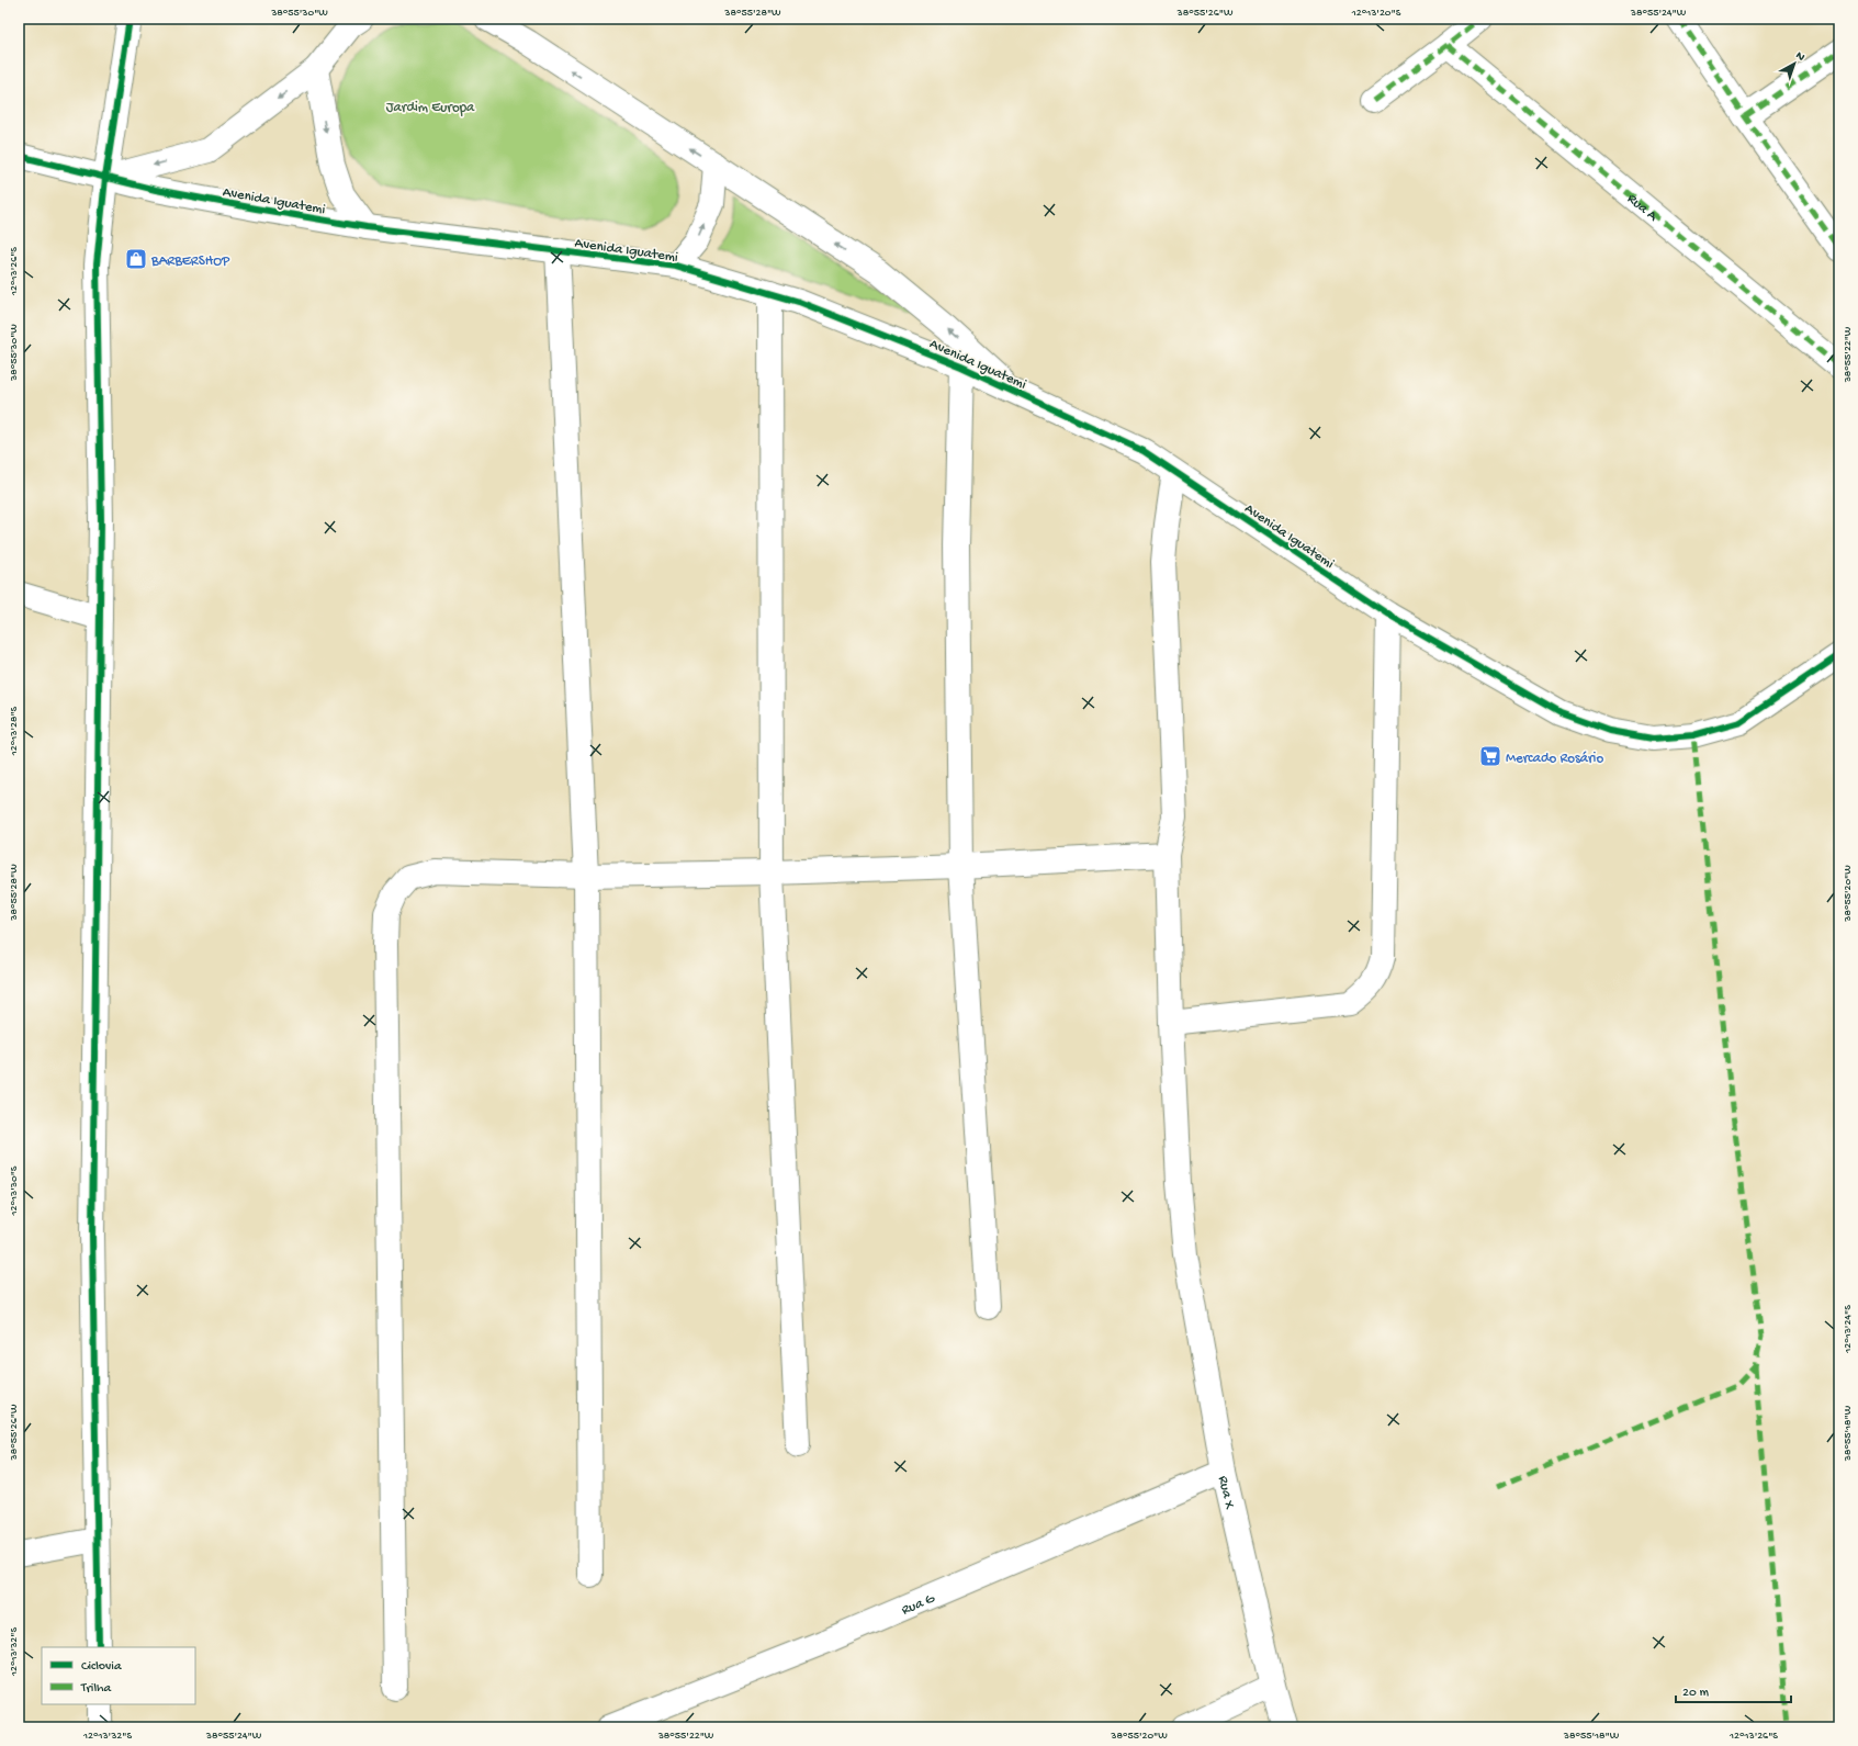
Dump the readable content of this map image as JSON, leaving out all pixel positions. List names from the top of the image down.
{
  "streets": {
    "street": [
      "Avenida Iguatemi",
      "Rua A",
      "Rua X",
      "Rua G"
    ]
  },
  "crossings": [
    ["Avenida Iguatemi", "Rua X"],
    ["Rua X", "Rua G"]
  ],
  "parks": ["Jardim Europa"],
  "places": {
    "shop": ["BARBERSHOP"],
    "supermarket": ["Mercado Rosário"]
  },
  "legend": ["Ciclovia", "Trilha"],
  "scale_bar": "20 m",
  "north": "top right",
  "coordinates": [
    "38°55'30\"W",
    "38°55'28\"W",
    "38°55'26\"W",
    "12°13'20\"S",
    "38°55'24\"W",
    "12°13'26\"S",
    "38°55'22\"W",
    "12°13'28\"S",
    "38°55'20\"W",
    "12°13'30\"S",
    "12°13'24\"S",
    "38°55'18\"W",
    "12°13'32\"S"
  ]
}
